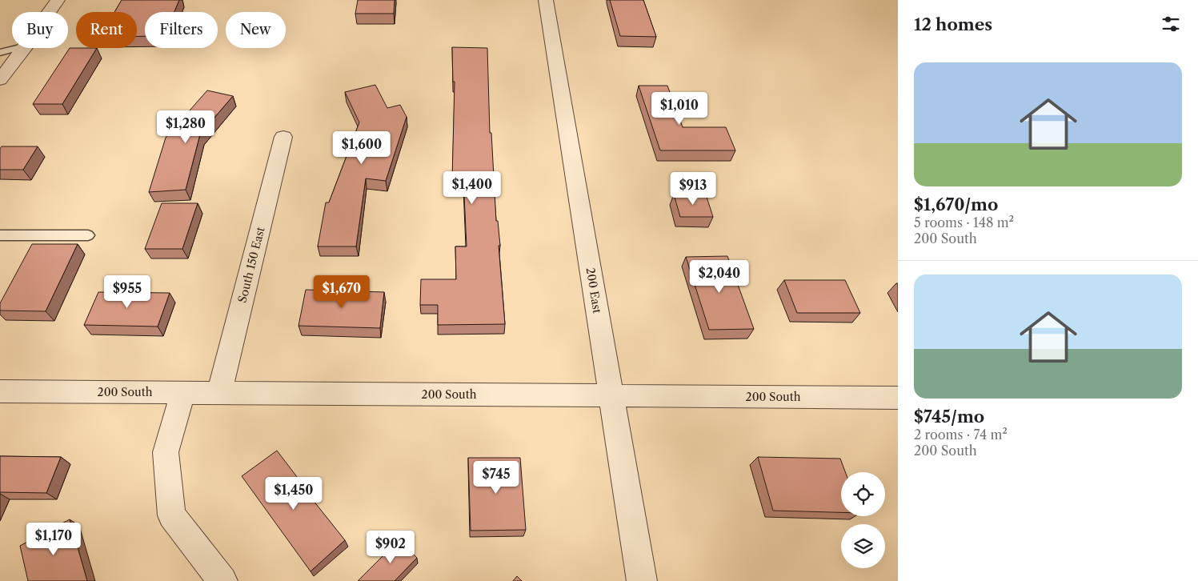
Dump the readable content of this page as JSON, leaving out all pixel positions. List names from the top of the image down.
{
  "streets": {
    "street": ["South 150 East", "200 East", "200 South"]
  },
  "crossings": [
    ["South 150 East", "200 South"],
    ["200 East", "200 South"]
  ],
  "page": {
    "heading": "12 homes",
    "chip": [
      "Buy",
      "Rent",
      "Filters",
      "New"
    ],
    "list": [
      {
        "name": "$1,670/mo",
        "note": "5 rooms · 148 m² · 200 South"
      },
      {
        "name": "$745/mo",
        "note": "2 rooms · 74 m² · 200 South"
      }
    ],
    "price": [
      "$1,010",
      "$1,280",
      "$1,600",
      "$1,400",
      "$913",
      "$2,040",
      "$955",
      "$1,670",
      "$745",
      "$1,450",
      "$1,170",
      "$902"
    ]
  }
}
